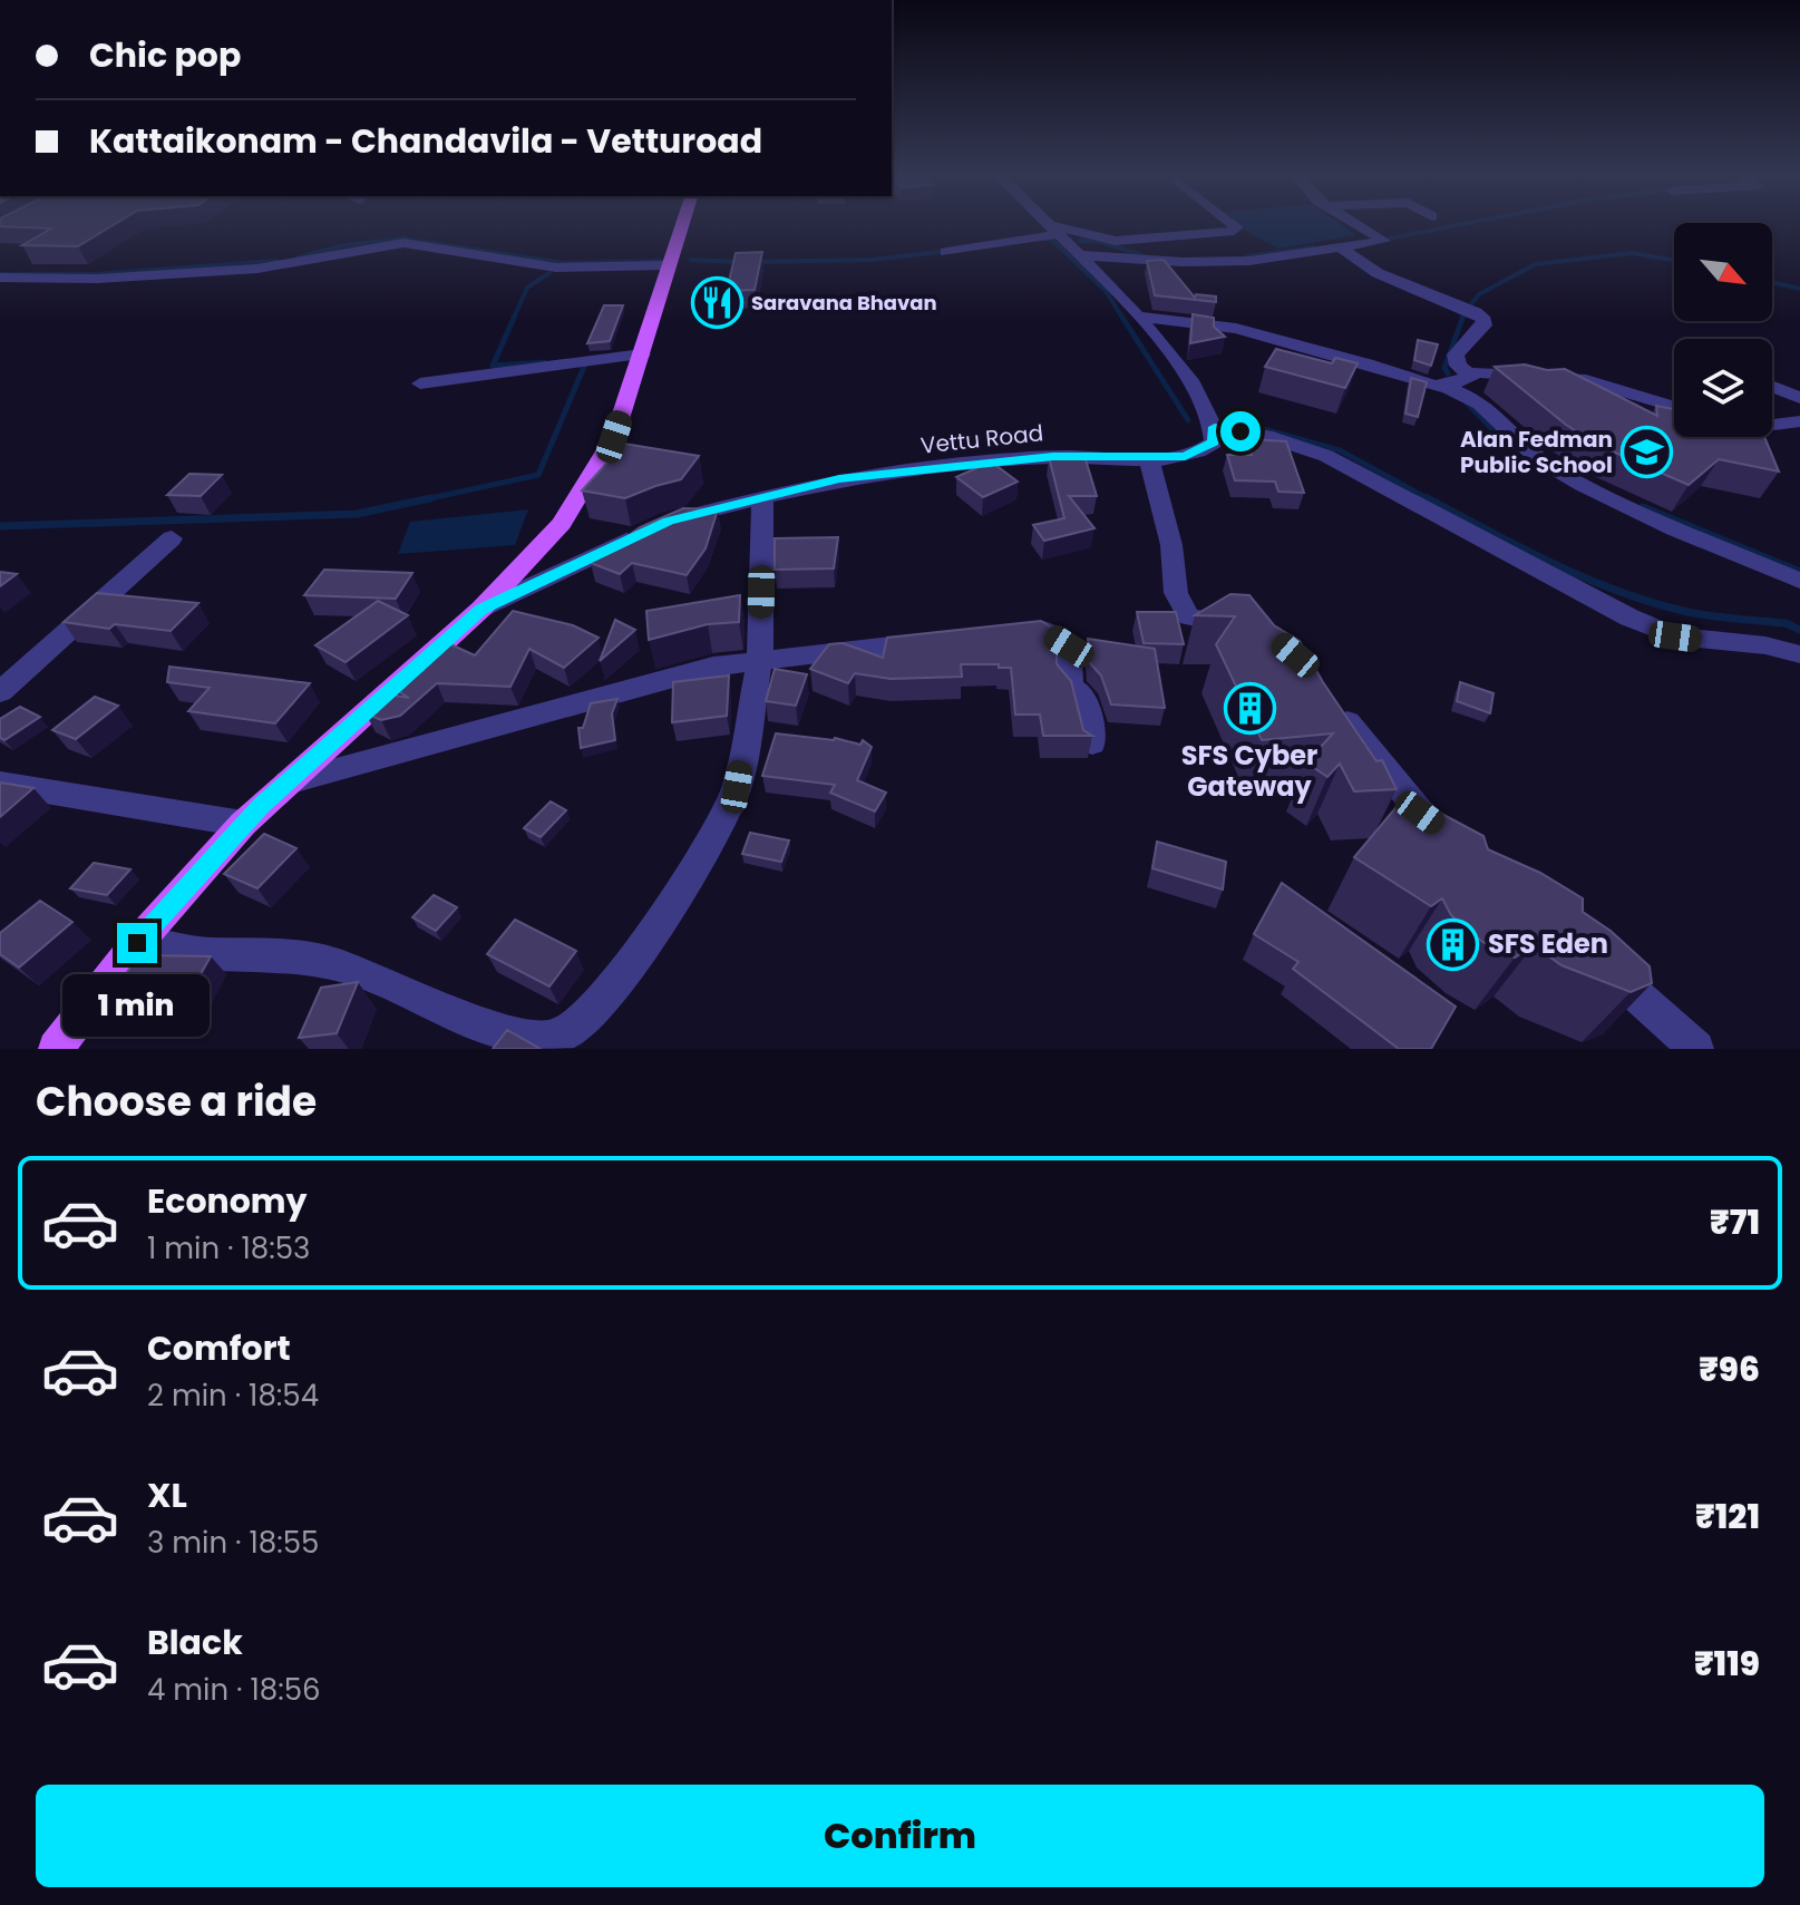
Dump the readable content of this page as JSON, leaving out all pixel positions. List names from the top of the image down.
{
  "streets": {
    "street": ["Vettu Road"]
  },
  "places": {
    "restaurant": ["Saravana Bhavan"],
    "school or university": ["Alan Fedman Public School"],
    "building": ["SFS Cyber Gateway", "SFS Eden"]
  },
  "north": "bottom right",
  "page": {
    "banner": ["Chic pop", "Kattaikonam - Chandavila - Vetturoad"],
    "bubble": "1 min",
    "heading": "Choose a ride",
    "list": [
      {
        "name": "Economy",
        "note": "1 min · 18:53",
        "value": "₹71"
      },
      {
        "name": "Comfort",
        "note": "2 min · 18:54",
        "value": "₹96"
      },
      {
        "name": "XL",
        "note": "3 min · 18:55",
        "value": "₹121"
      },
      {
        "name": "Black",
        "note": "4 min · 18:56",
        "value": "₹119"
      }
    ],
    "buttons": "Confirm"
  }
}
